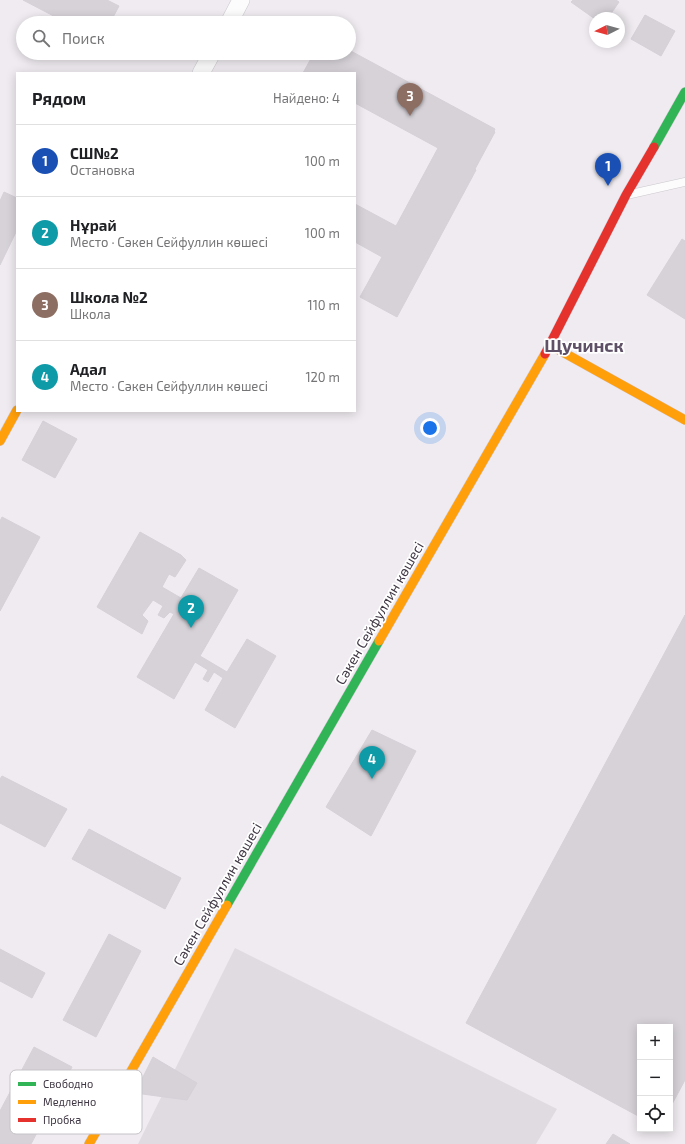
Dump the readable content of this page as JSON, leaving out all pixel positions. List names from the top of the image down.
{
  "streets": {
    "street": ["Сәкен Сейфуллин көшесі"]
  },
  "districts": ["Щучинск"],
  "legend": ["Свободно", "Медленно", "Пробка"],
  "north": "left",
  "page": {
    "search": "Поиск",
    "heading": ["Рядом", "Найдено: 4"],
    "pins": [
      "3",
      "1",
      "2",
      "4"
    ],
    "list": [
      {
        "mark": "1",
        "name": "СШ№2",
        "note": "Остановка",
        "value": "100 m"
      },
      {
        "mark": "2",
        "name": "Нұрай",
        "note": "Место · Сәкен Сейфуллин көшесі",
        "value": "100 m"
      },
      {
        "mark": "3",
        "name": "Школа №2",
        "note": "Школа",
        "value": "110 m"
      },
      {
        "mark": "4",
        "name": "Адал",
        "note": "Место · Сәкен Сейфуллин көшесі",
        "value": "120 m"
      }
    ],
    "map_buttons": ["+", "−"]
  }
}
